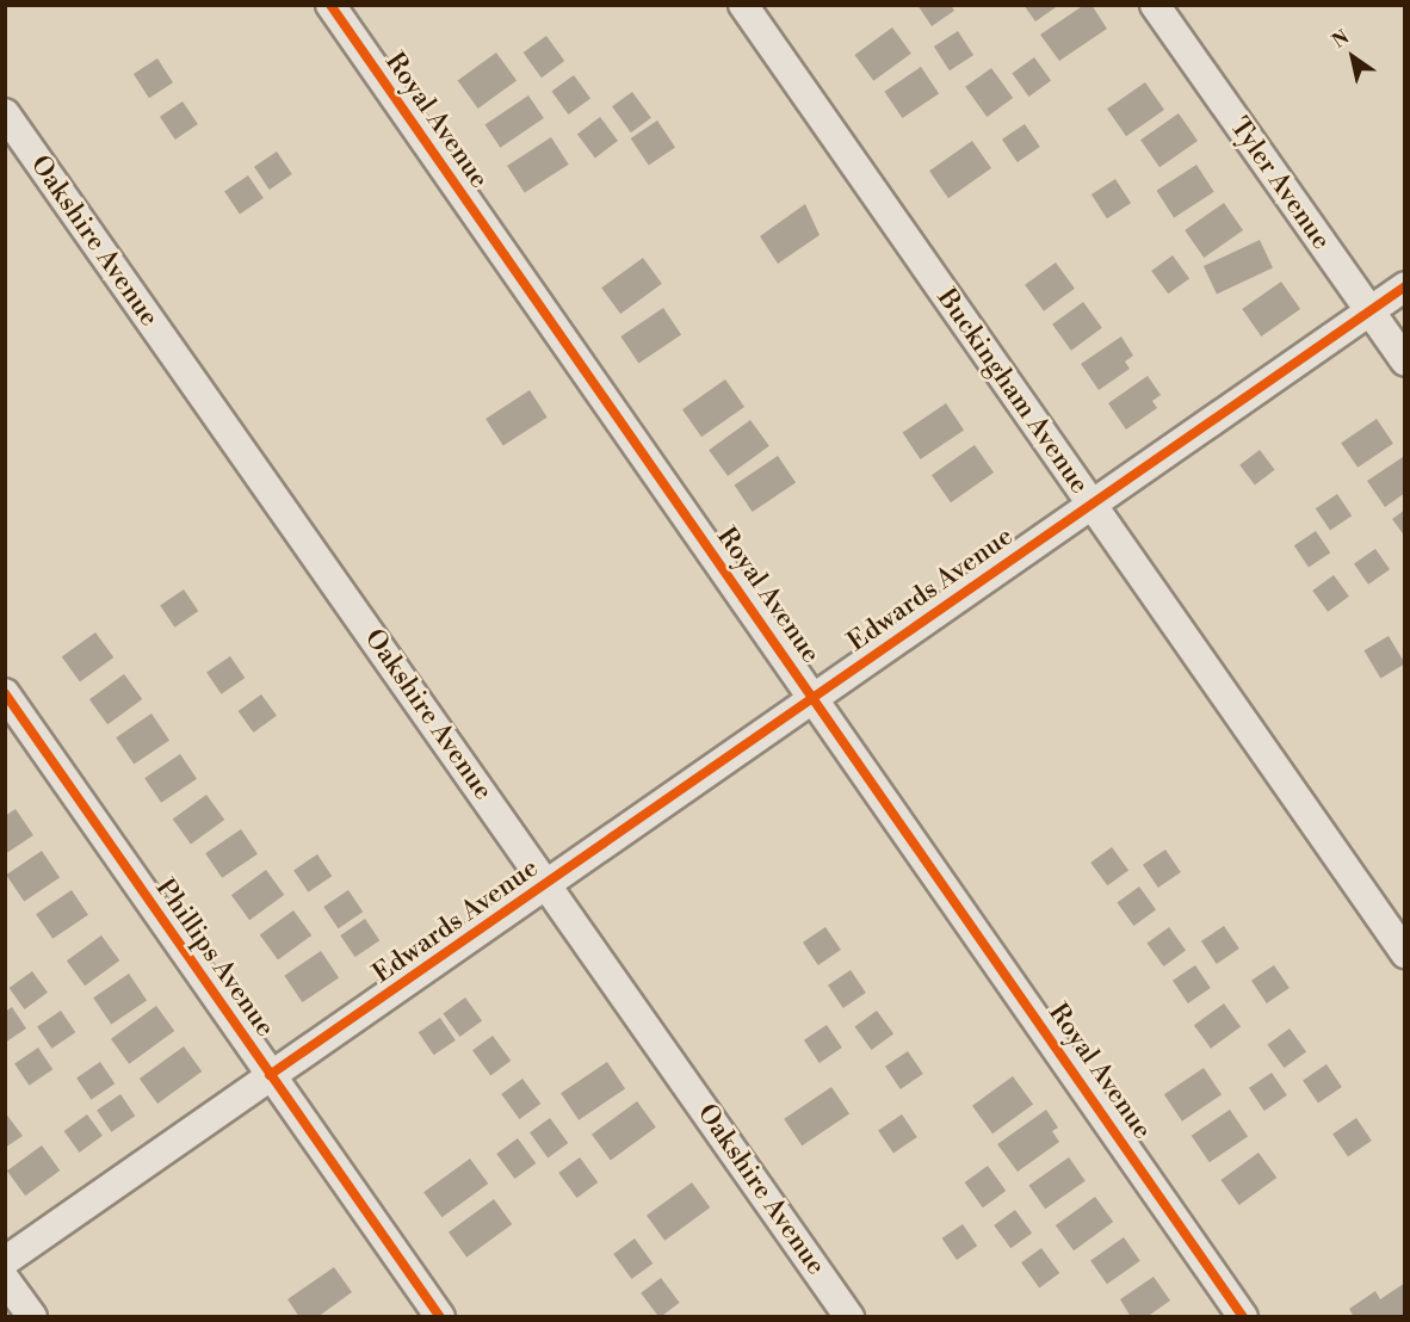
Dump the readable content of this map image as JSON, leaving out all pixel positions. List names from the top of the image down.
{
  "streets": {
    "street": [
      "Royal Avenue",
      "Tyler Avenue",
      "Oakshire Avenue",
      "Buckingham Avenue",
      "Edwards Avenue",
      "Phillips Avenue"
    ]
  },
  "crossings": [
    ["Royal Avenue", "Edwards Avenue"],
    ["Tyler Avenue", "Edwards Avenue"],
    ["Oakshire Avenue", "Edwards Avenue"],
    ["Buckingham Avenue", "Edwards Avenue"],
    ["Edwards Avenue", "Phillips Avenue"]
  ],
  "north": "top left"
}
